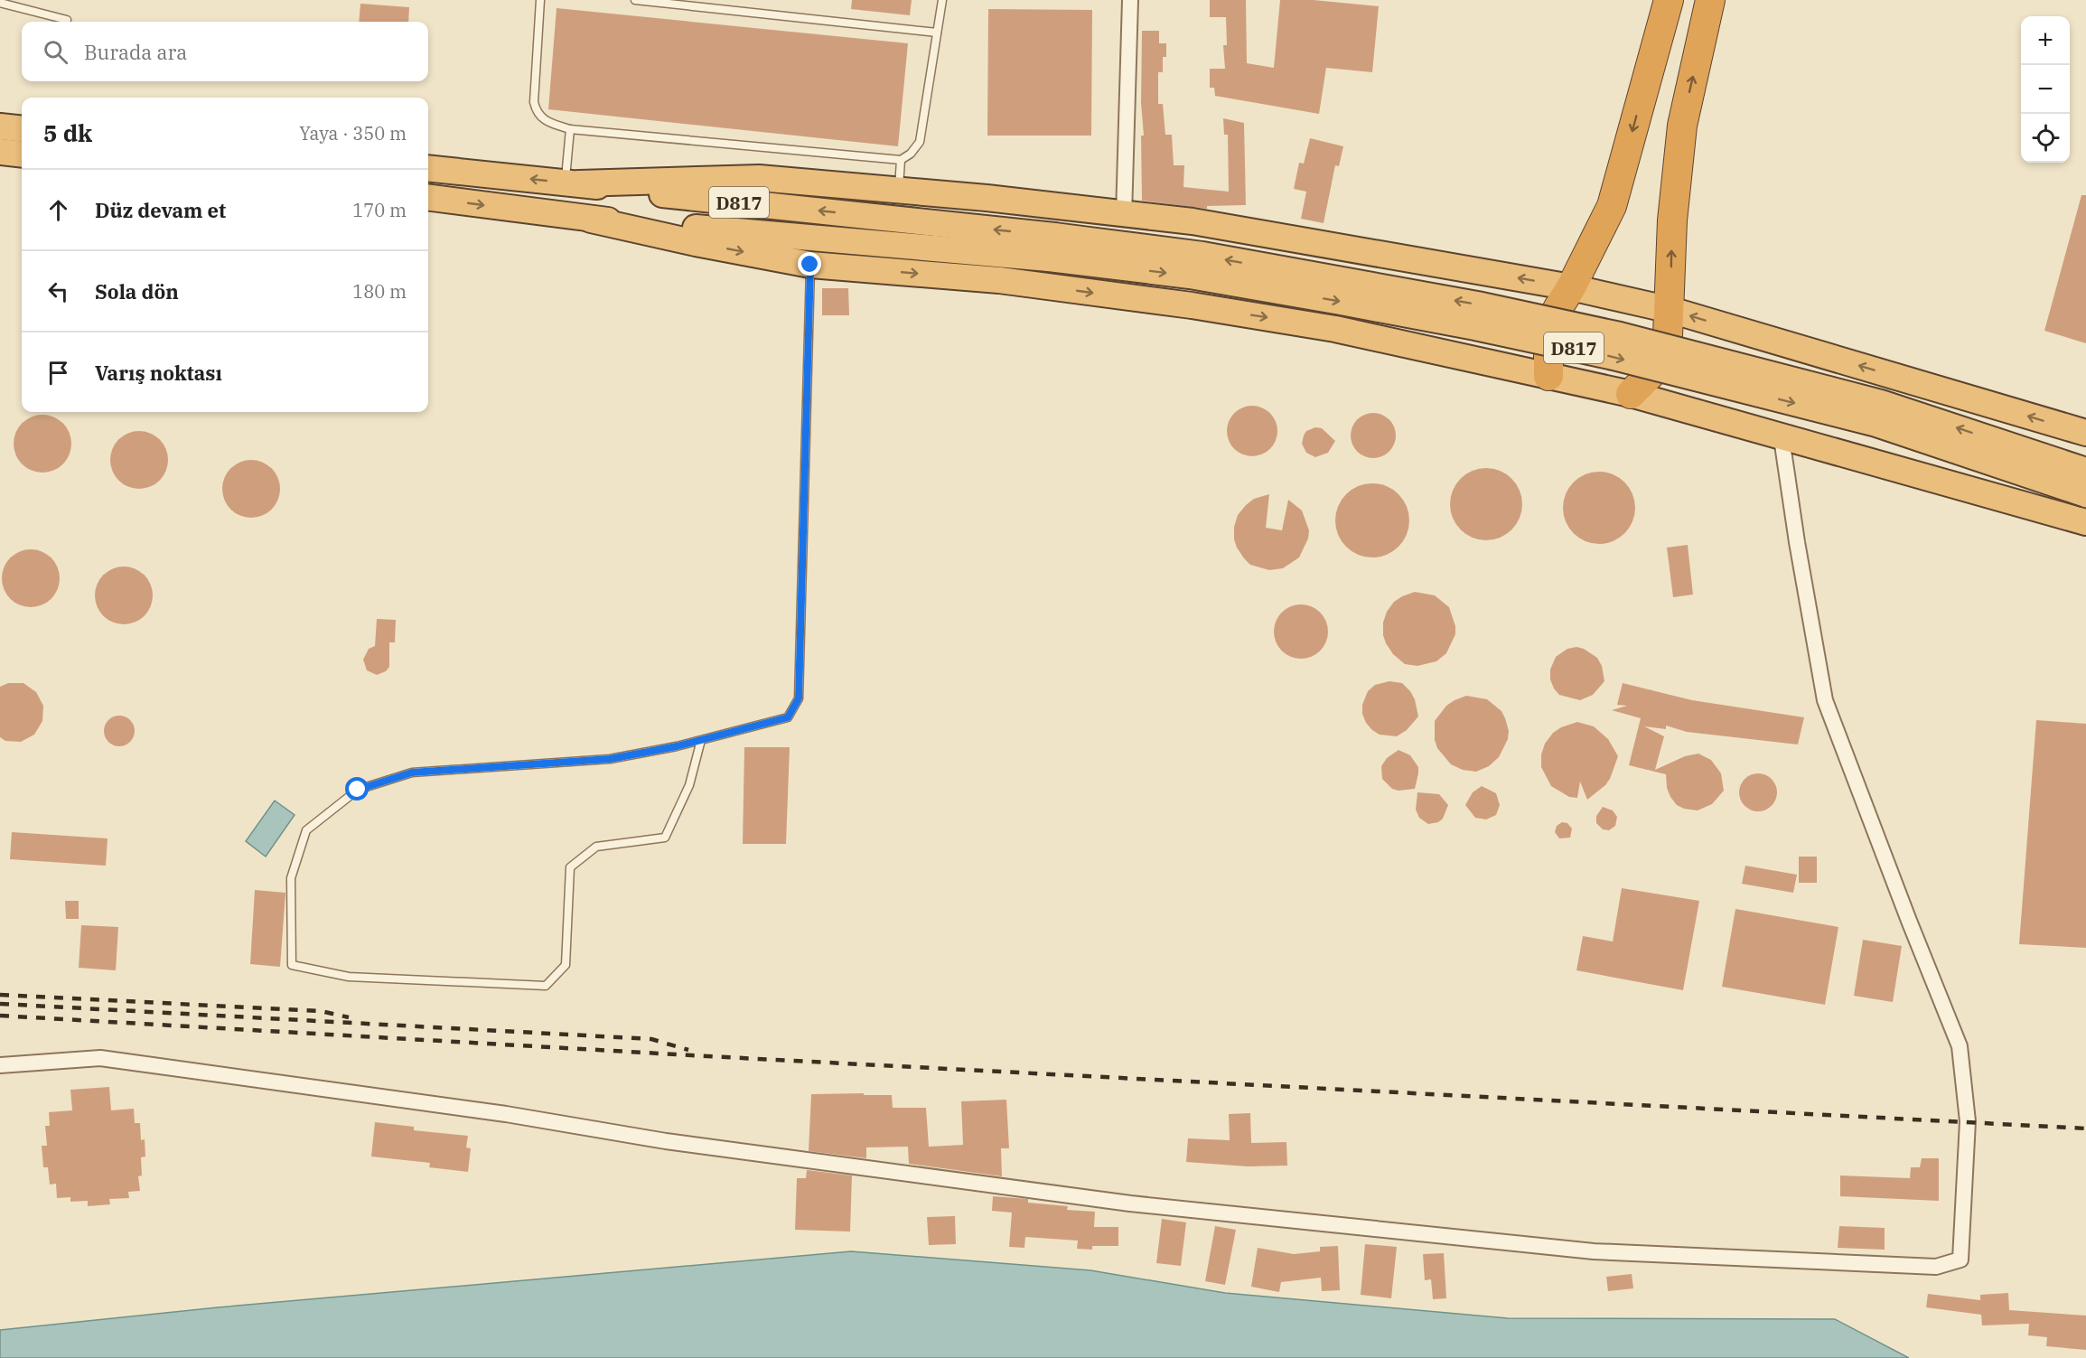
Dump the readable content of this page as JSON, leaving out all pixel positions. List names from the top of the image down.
{
  "streets": {
    "highway": ["D817"]
  },
  "page": {
    "map_buttons": ["+", "−"],
    "search": "Burada ara",
    "heading": ["5 dk", "Yaya · 350 m"],
    "list": [
      ["Düz devam et", "170 m"],
      ["Sola dön", "180 m"],
      "Varış noktası"
    ]
  }
}
